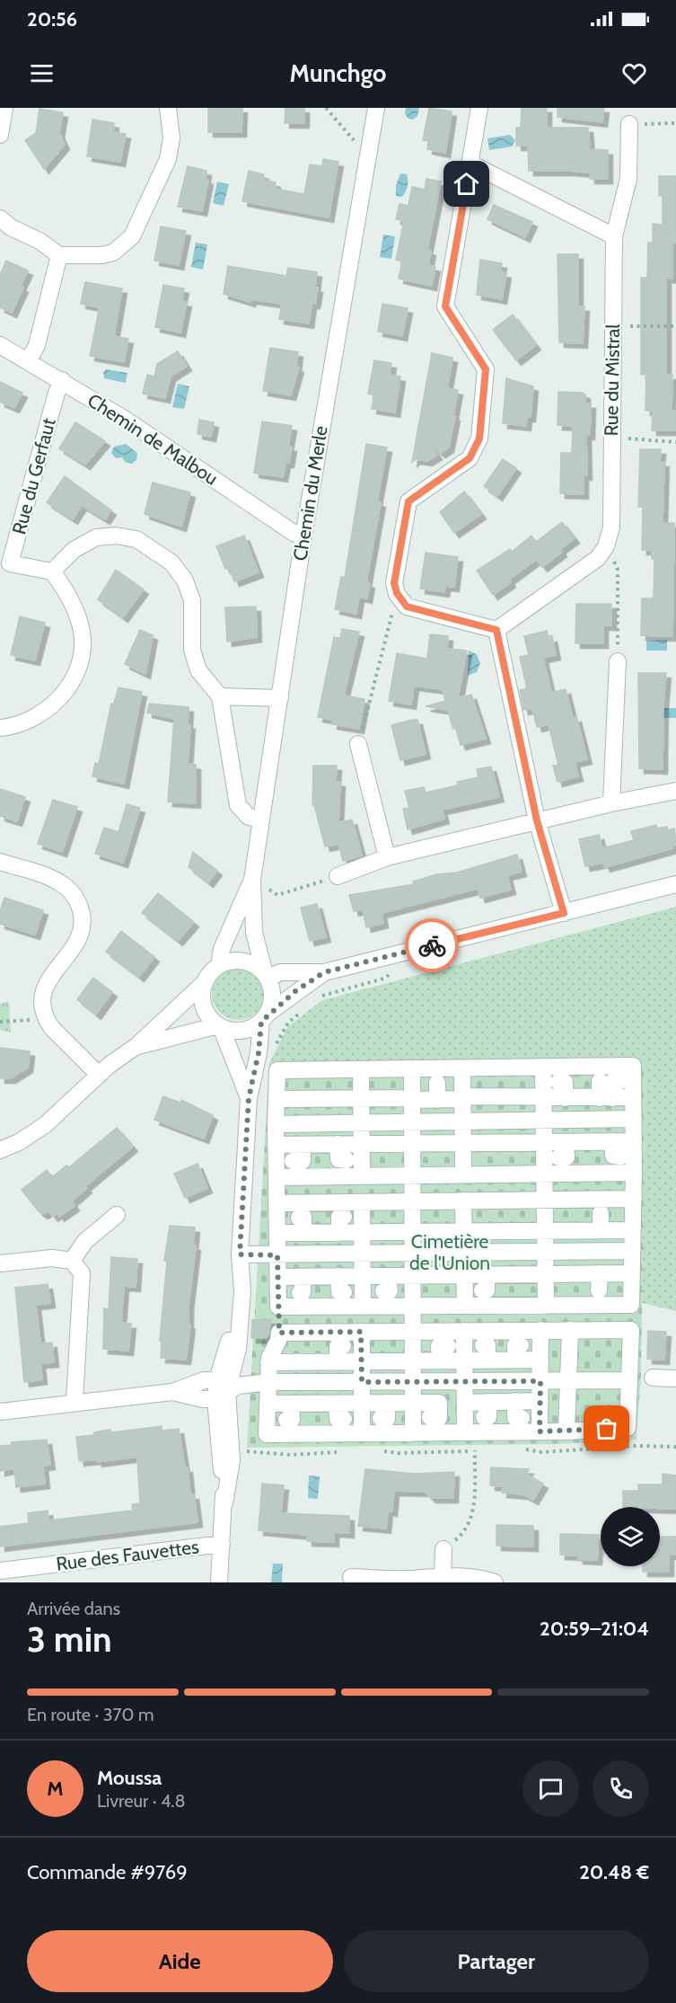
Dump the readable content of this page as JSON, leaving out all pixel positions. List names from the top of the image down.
{
  "streets": {
    "street": [
      "Rue du Mistral",
      "Chemin de Malbou",
      "Rue du Gerfaut",
      "Chemin du Merle",
      "Rue des Fauvettes"
    ]
  },
  "crossings": [
    ["Chemin de Malbou", "Rue du Gerfaut"],
    ["Chemin de Malbou", "Chemin du Merle"]
  ],
  "parks": ["Cimetière de l'Union"],
  "page": {
    "status": "20:56",
    "header": "Munchgo",
    "heading": ["3 min", "Arrivée dans", "20:59–21:04"],
    "panel": [
      "Moussa",
      "Livreur · 4.8",
      "Commande #9769",
      "20.48 €"
    ],
    "bar": "En route · 370 m",
    "round": "M",
    "buttons": ["Aide", "Partager"]
  }
}
